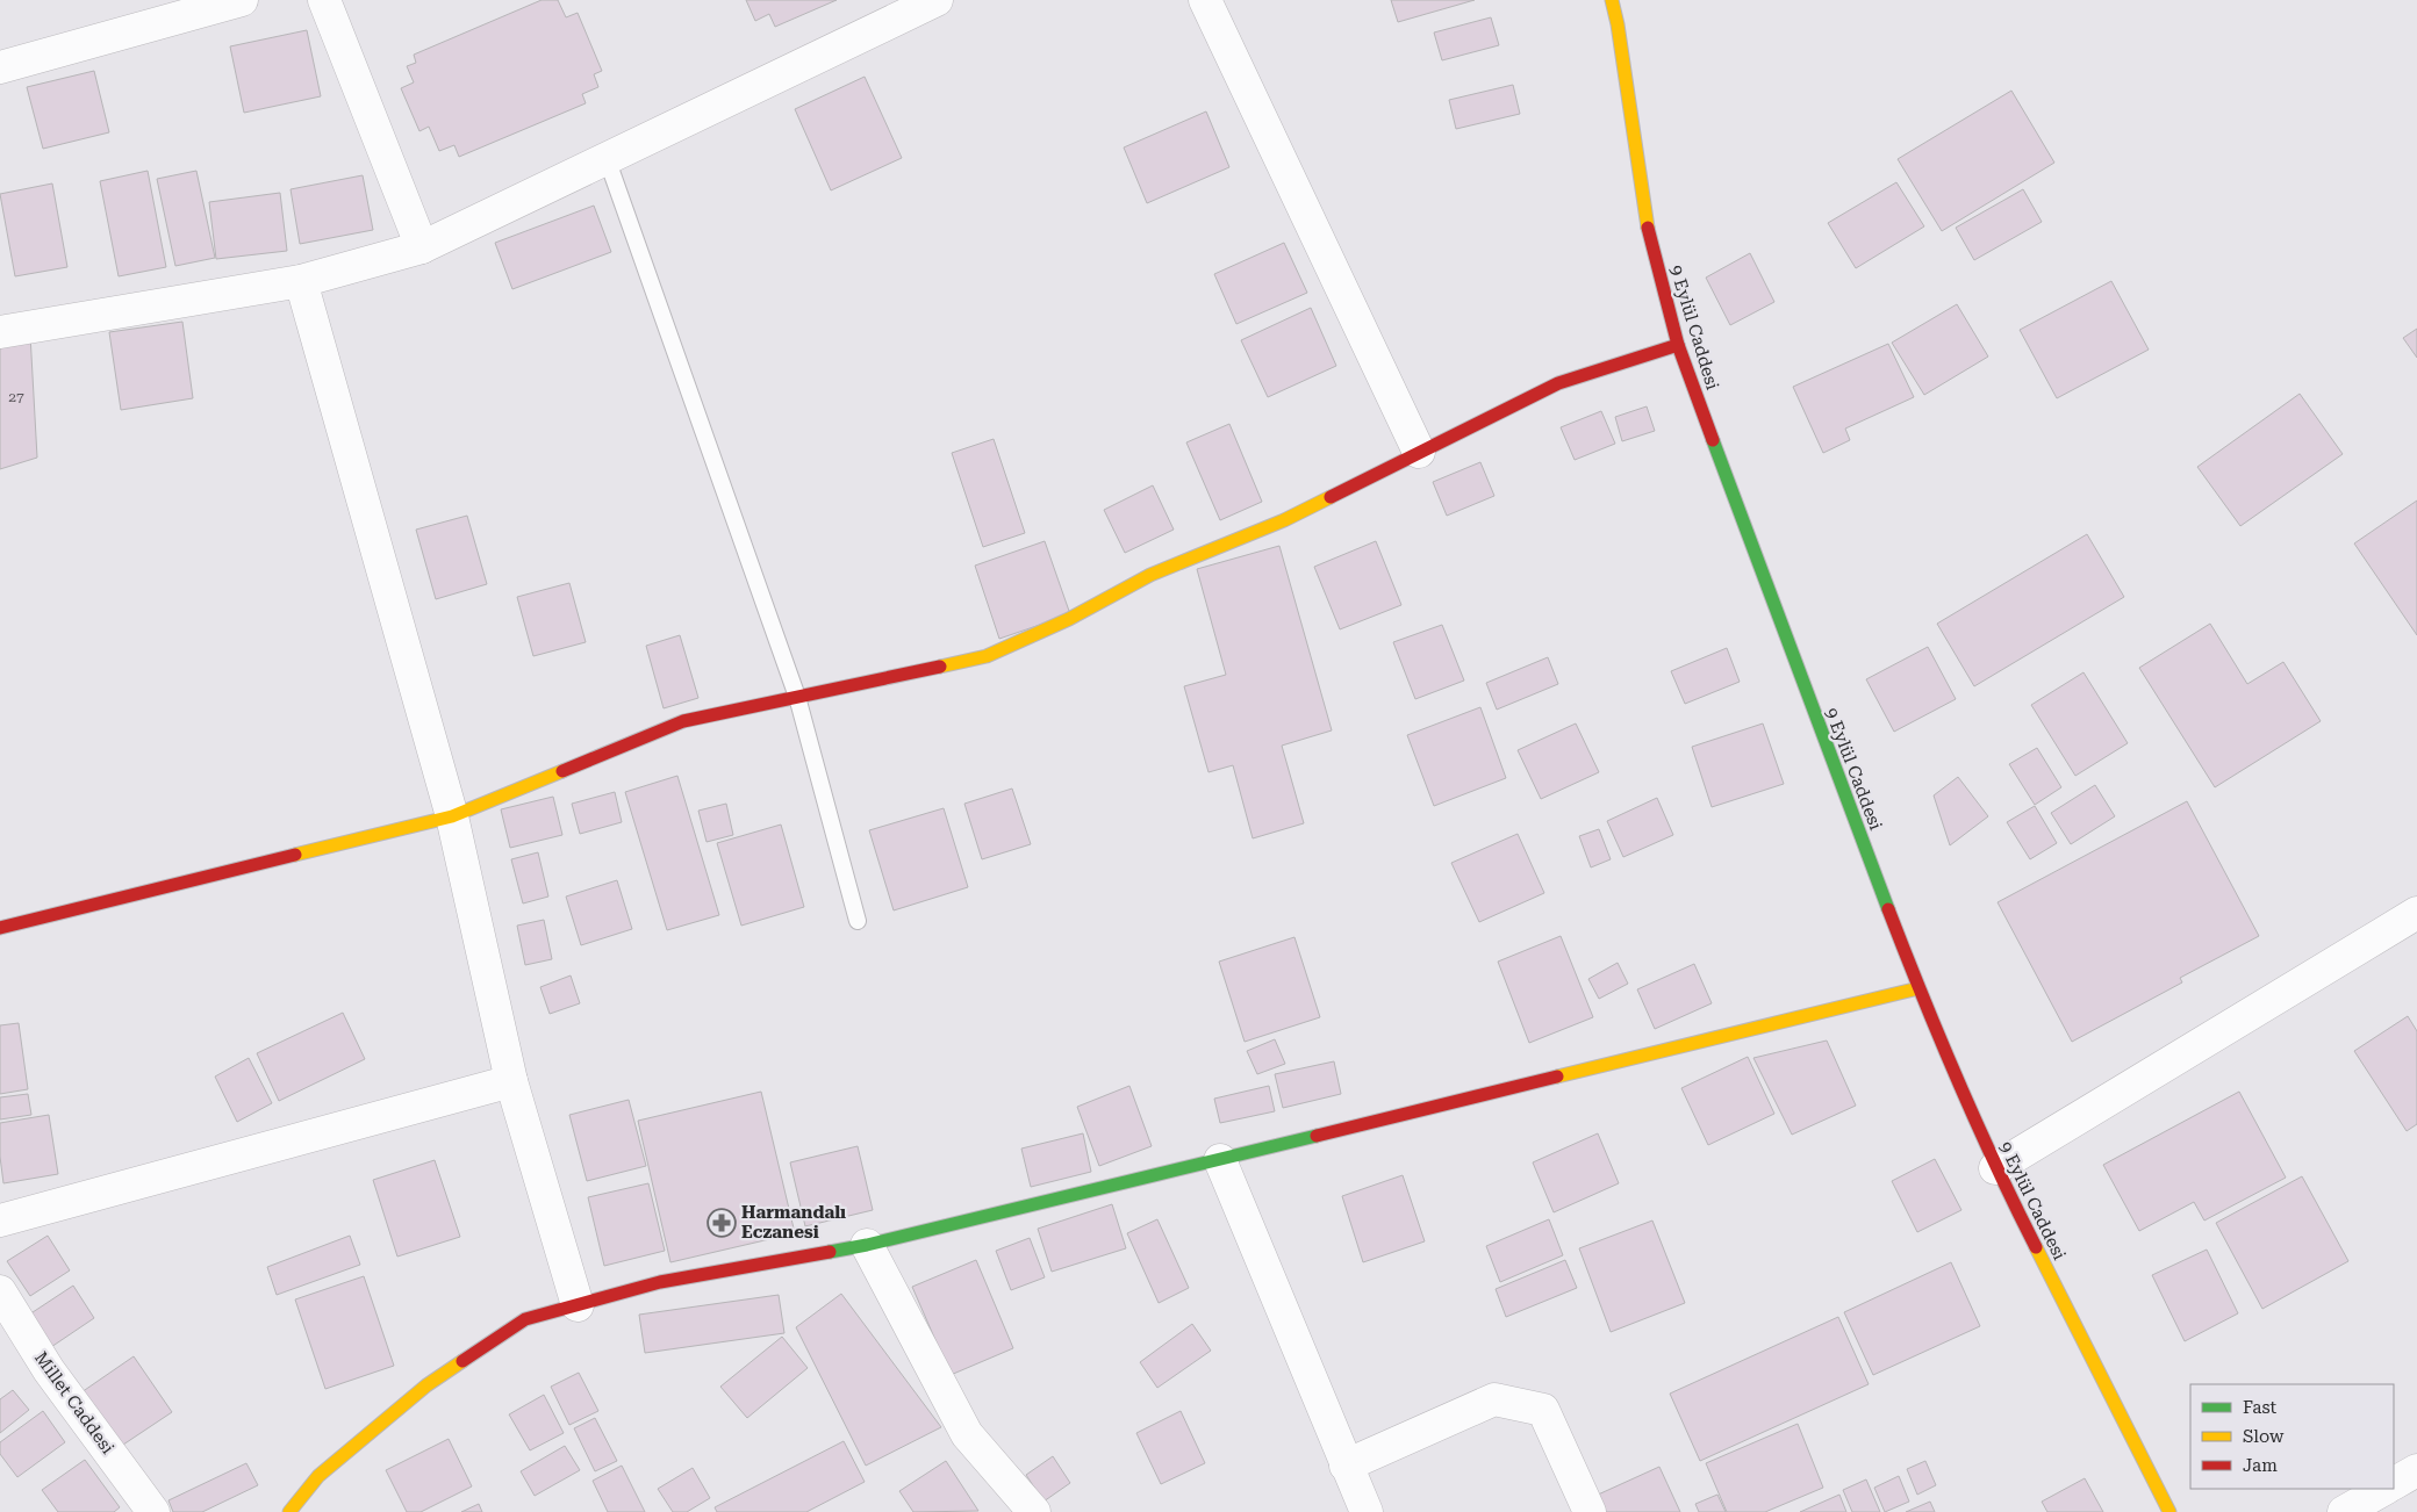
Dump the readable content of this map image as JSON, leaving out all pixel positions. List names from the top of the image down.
{
  "streets": {
    "street": ["9 Eylül Caddesi", "Millet Caddesi"]
  },
  "places": {
    "pharmacy": ["Harmandalı Eczanesi"]
  },
  "house_numbers": ["27"],
  "legend": ["Fast", "Slow", "Jam"]
}
